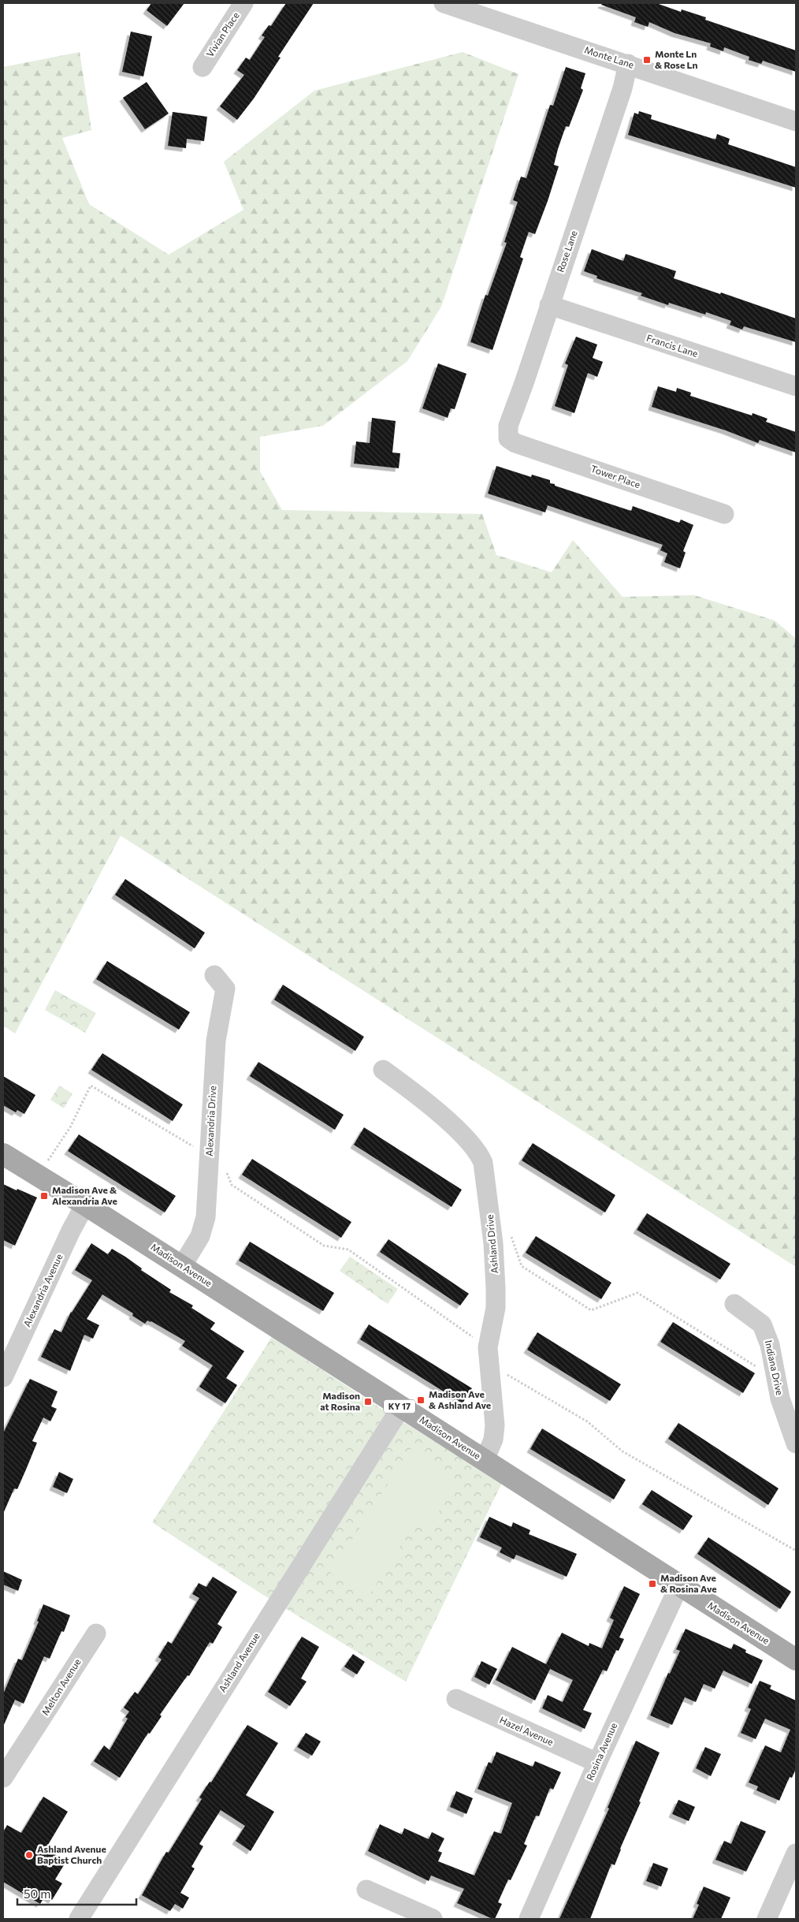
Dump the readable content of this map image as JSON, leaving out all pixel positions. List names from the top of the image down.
{
  "streets": {
    "main road": ["Madison Avenue", "KY 17"],
    "street": [
      "Vivian Place",
      "Monte Lane",
      "Rose Lane",
      "Francis Lane",
      "Tower Place",
      "Alexandria Drive",
      "Ashland Drive",
      "Alexandria Avenue",
      "Indiana Drive",
      "Ashland Avenue",
      "Melton Avenue",
      "Hazel Avenue",
      "Rosina Avenue"
    ]
  },
  "crossings": [
    ["Monte Lane", "Rose Lane"],
    ["Rose Lane", "Francis Lane"],
    ["Rose Lane", "Tower Place"],
    ["Alexandria Drive", "Madison Avenue"],
    ["Ashland Drive", "Madison Avenue"],
    ["Madison Avenue", "Alexandria Avenue"],
    ["Madison Avenue", "Ashland Avenue"],
    ["Madison Avenue", "Rosina Avenue"],
    ["Hazel Avenue", "Rosina Avenue"]
  ],
  "places": {
    "transit": [
      "Monte Ln & Rose Ln",
      "Madison Ave & Alexandria Ave",
      "Madison Ave & Ashland Ave",
      "Madison at Rosina",
      "Madison Ave & Rosina Ave"
    ],
    "other": ["Ashland Avenue Baptist Church"]
  },
  "scale_bar": "50 m"
}
